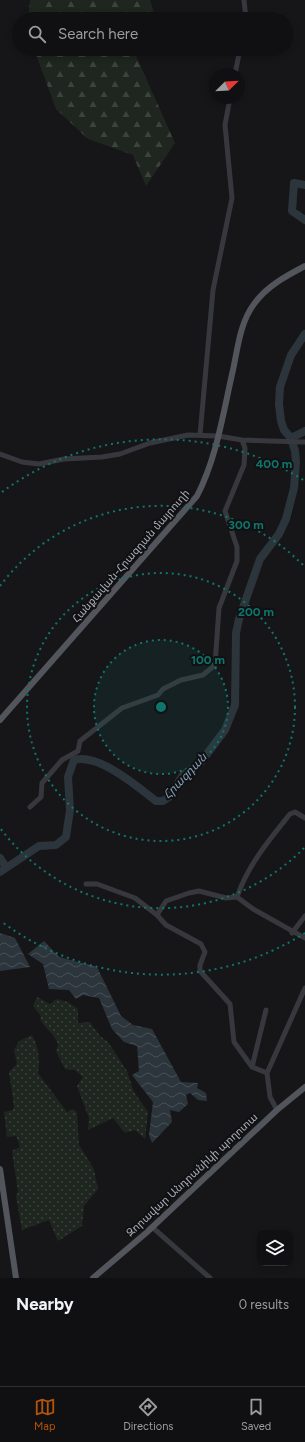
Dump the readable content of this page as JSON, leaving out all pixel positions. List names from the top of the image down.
{
  "streets": {
    "main road": ["Հանքավան-Հրազդան մայրուղի", "Զորավար Անդրանիկի պողոտա"]
  },
  "water": ["Հրազդան"],
  "north": "top right",
  "page": {
    "search": "Search here",
    "heading": ["Nearby", "0 results"],
    "nav": ["Map", "Directions", "Saved"]
  },
  "rings": [
    "400 m",
    "300 m",
    "200 m",
    "100 m"
  ]
}
